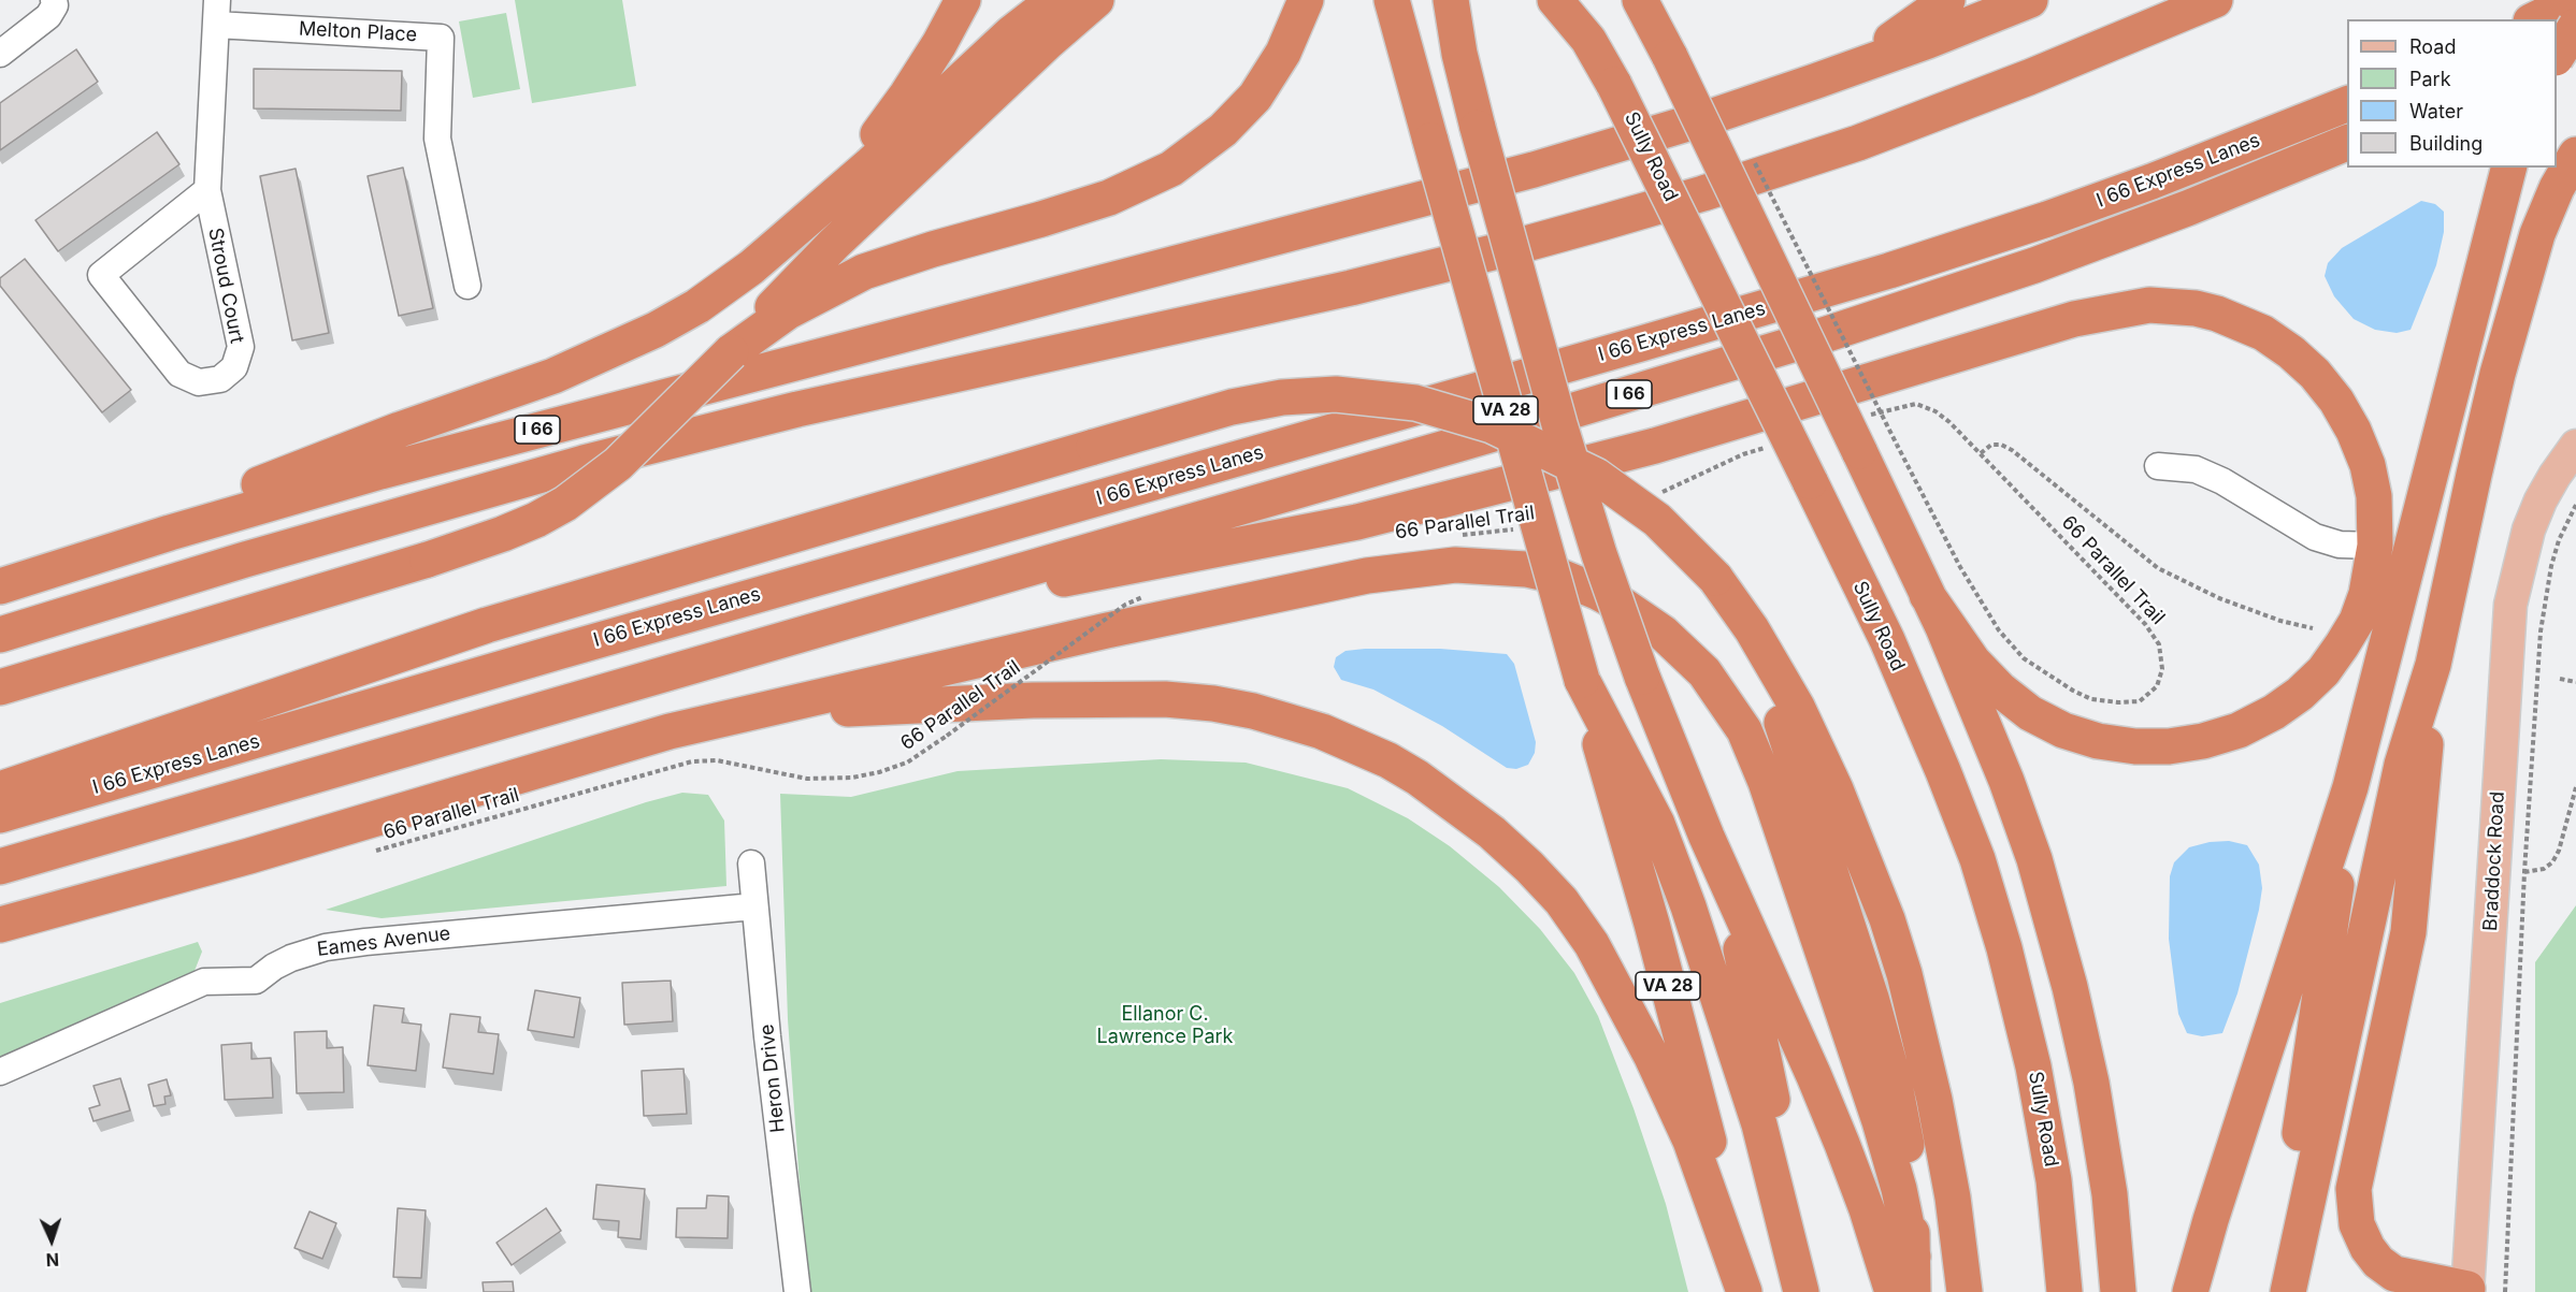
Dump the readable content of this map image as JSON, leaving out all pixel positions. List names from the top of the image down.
{
  "streets": {
    "highway": [
      "Sully Road",
      "I 66 Express Lanes",
      "I 66",
      "VA 28"
    ],
    "main road": ["Braddock Road"],
    "street": [
      "Melton Place",
      "Stroud Court",
      "Eames Avenue",
      "Heron Drive"
    ],
    "path": ["66 Parallel Trail"]
  },
  "crossings": [
    ["Melton Place", "Stroud Court"],
    ["Eames Avenue", "Heron Drive"]
  ],
  "parks": ["Ellanor C. Lawrence Park"],
  "legend": [
    "Road",
    "Park",
    "Water",
    "Building"
  ],
  "north": "bottom"
}
